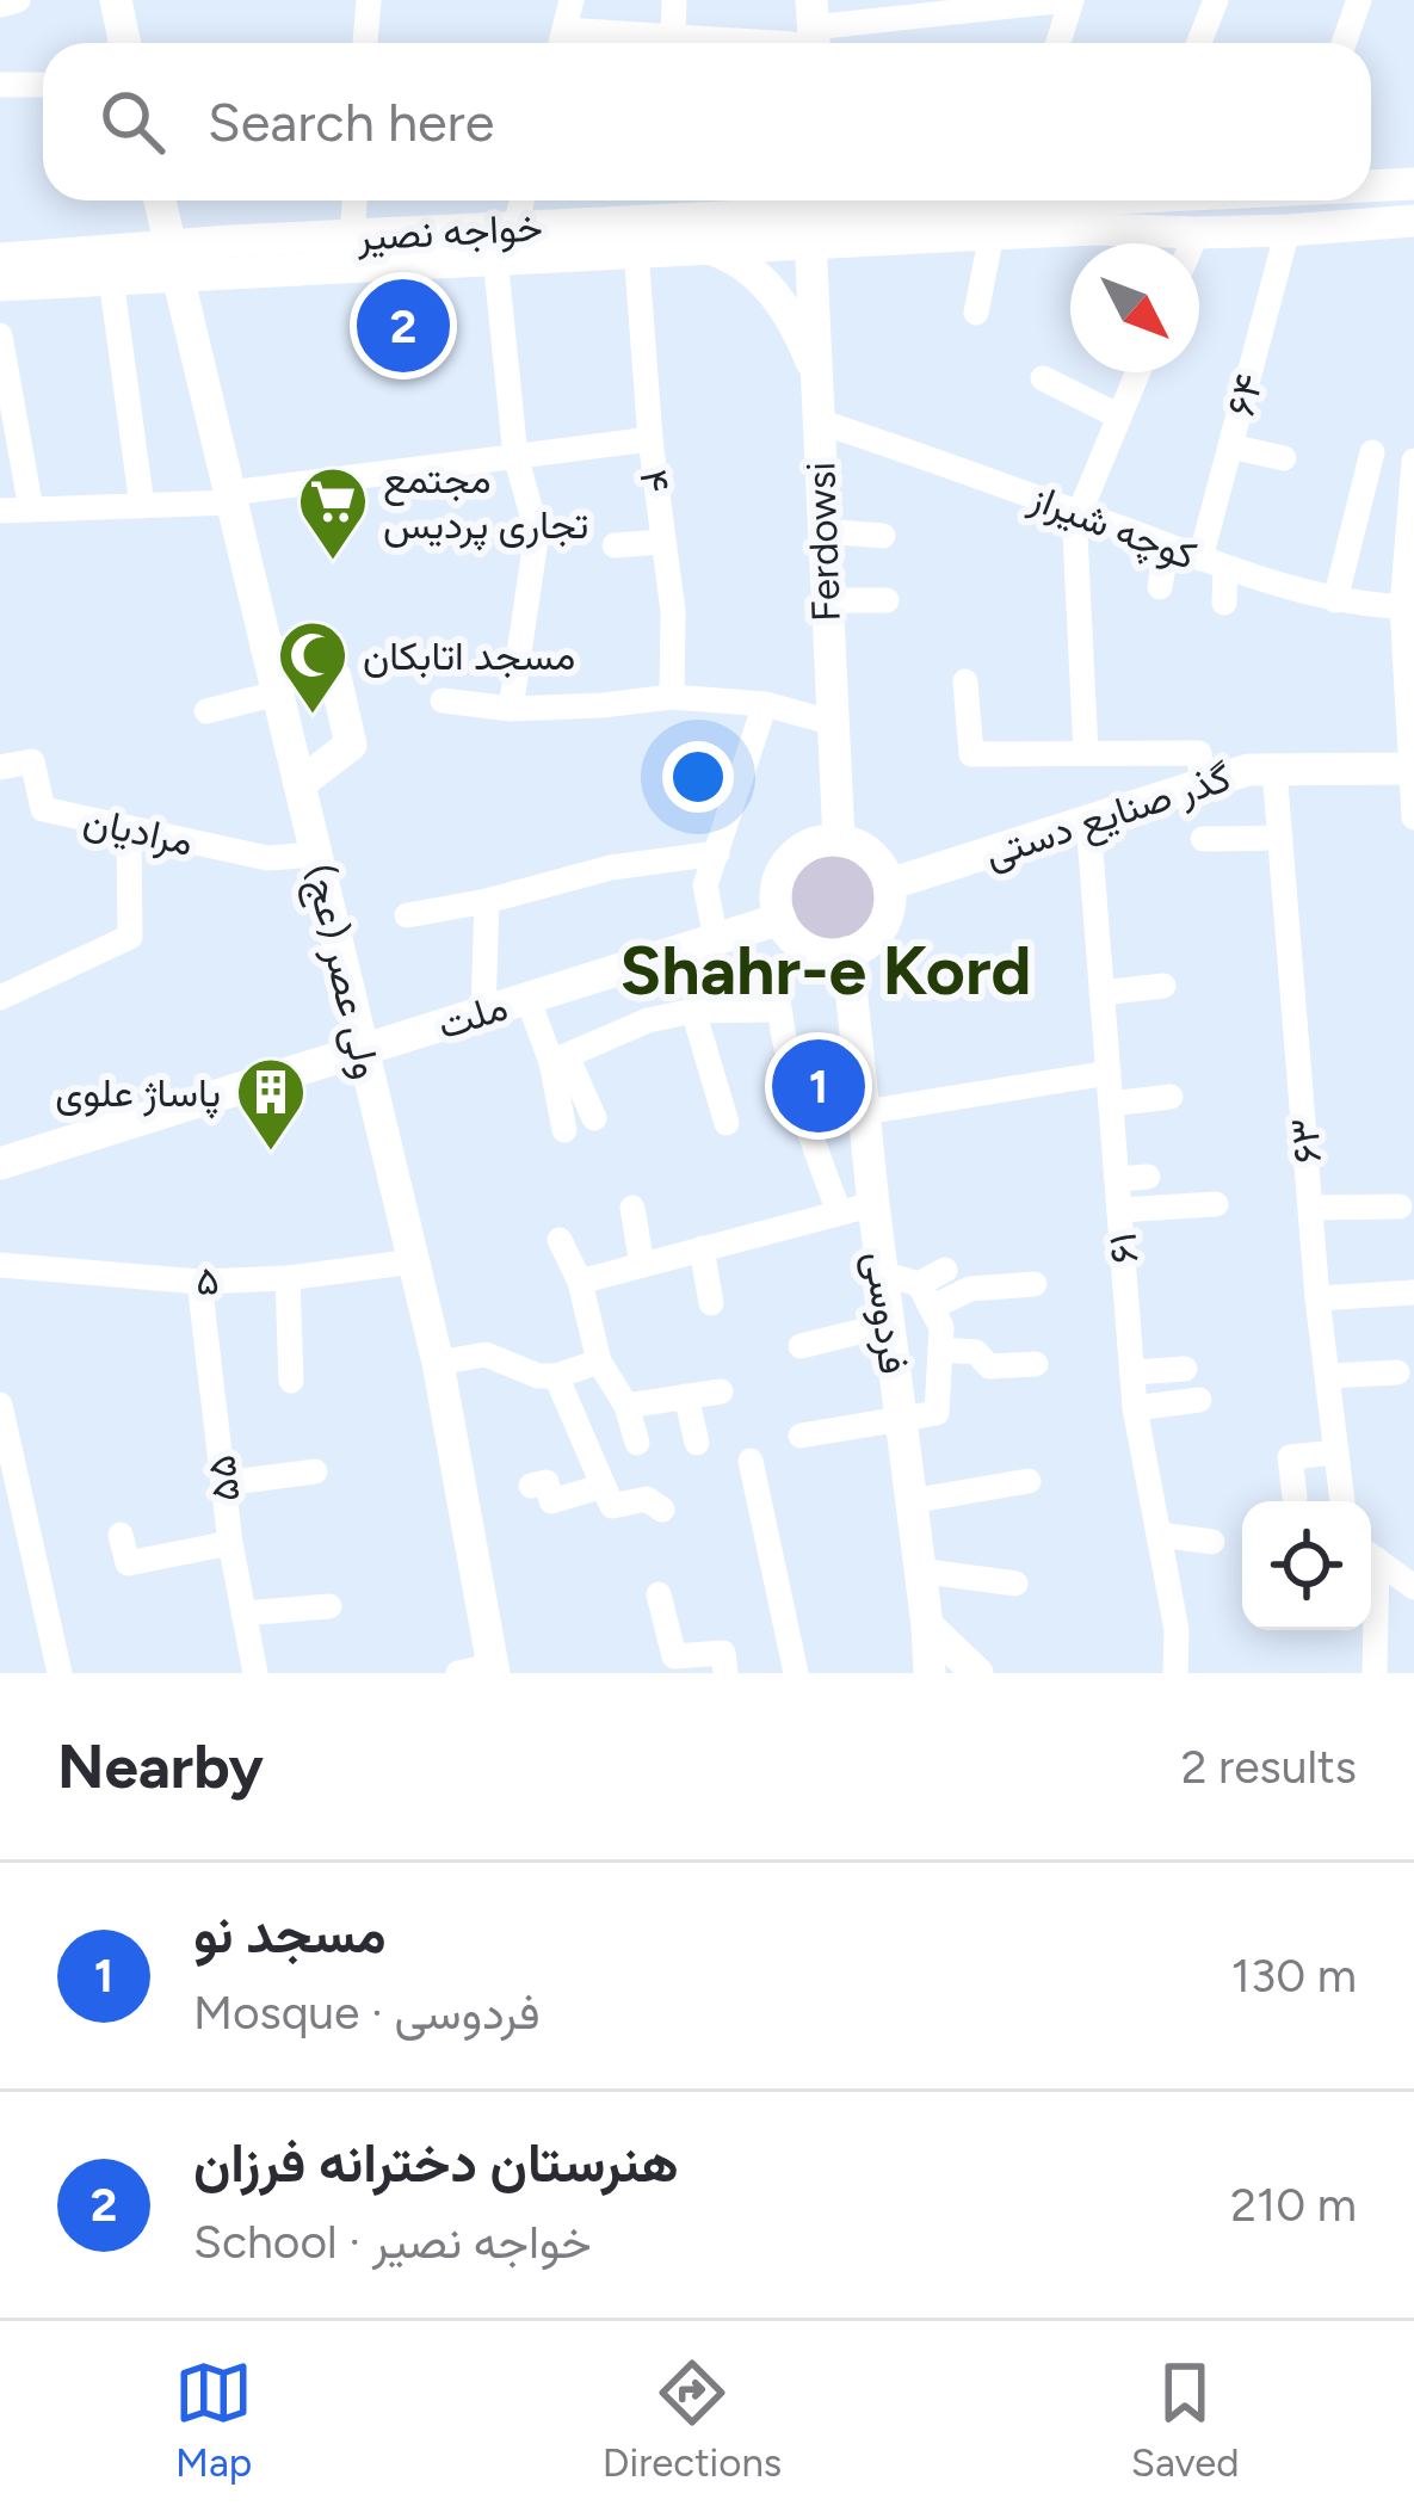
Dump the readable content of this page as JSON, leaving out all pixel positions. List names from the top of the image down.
{
  "streets": {
    "main road": [
      "خواجه نصیر",
      "Ferdowsi",
      "گذر صنایع دستی",
      "ولی عصر (عج)",
      "ملت",
      "فردوسی"
    ],
    "street": [
      "۶۴",
      "۴",
      "کوچه شیراز",
      "مرادیان",
      "۶۳",
      "۶۱",
      "۵",
      "۵۵"
    ]
  },
  "crossings": [
    ["خواجه نصیر", "۶۴"],
    ["خواجه نصیر", "Ferdowsi"],
    ["خواجه نصیر", "ولی عصر (عج)"],
    ["۶۴", "کوچه شیراز"],
    ["۴", "ولی عصر (عج)"],
    ["کوچه شیراز", "Ferdowsi"],
    ["Ferdowsi", "گذر صنایع دستی"],
    ["Ferdowsi", "ملت"],
    ["Ferdowsi", "فردوسی"],
    ["گذر صنایع دستی", "ملت"],
    ["گذر صنایع دستی", "۶۳"],
    ["گذر صنایع دستی", "۶۱"],
    ["گذر صنایع دستی", "فردوسی"],
    ["مرادیان", "ولی عصر (عج)"],
    ["ولی عصر (عج)", "ملت"],
    ["ولی عصر (عج)", "۵"],
    ["ملت", "فردوسی"],
    ["۵", "۵۵"]
  ],
  "districts": ["Shahr-e Kord"],
  "places": {
    "supermarket": ["مجتمع تجاری پردیس"],
    "mosque": ["مسجد اتابکان"],
    "building": ["پاساژ علوی"]
  },
  "north": "bottom right",
  "page": {
    "search": "Search here",
    "pins": ["2", "1"],
    "heading": ["Nearby", "2 results"],
    "list": [
      {
        "mark": "1",
        "name": "مسجد نو",
        "note": "Mosque · فردوسی",
        "value": "130 m"
      },
      {
        "mark": "2",
        "name": "هنرستان دخترانه فرزان",
        "note": "School · خواجه نصیر",
        "value": "210 m"
      }
    ],
    "nav": ["Map", "Directions", "Saved"]
  }
}
